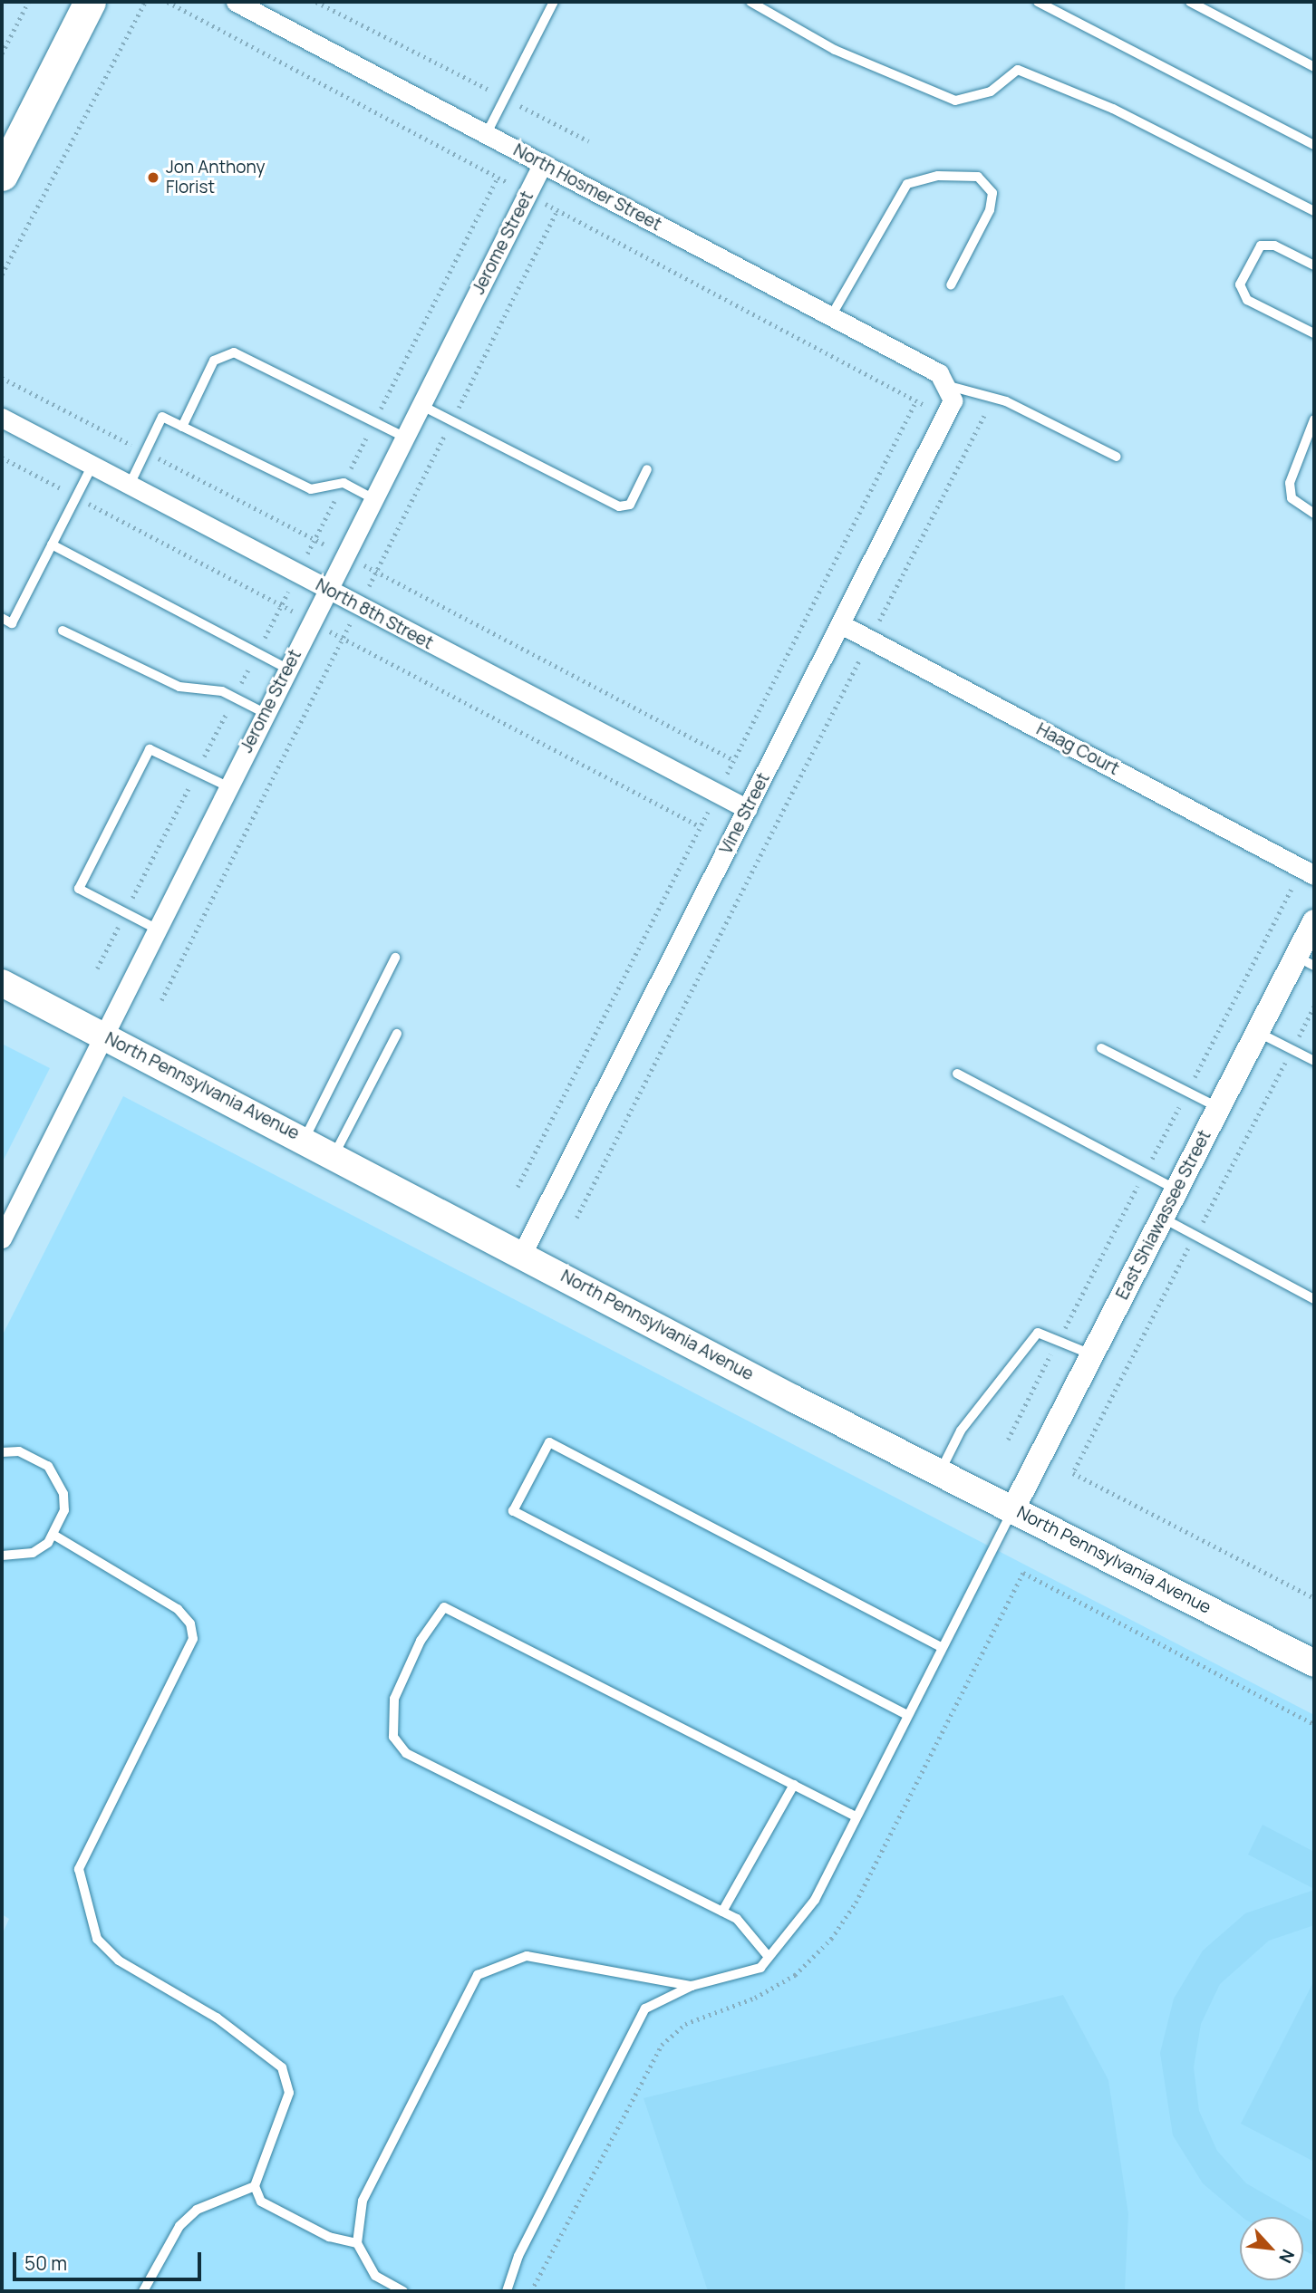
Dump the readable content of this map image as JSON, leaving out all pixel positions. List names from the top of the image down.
{
  "streets": {
    "main road": ["North Pennsylvania Avenue"],
    "street": [
      "North Hosmer Street",
      "Jerome Street",
      "North 8th Street",
      "Haag Court",
      "Vine Street",
      "East Shiawassee Street"
    ]
  },
  "crossings": [
    ["North Hosmer Street", "Jerome Street"],
    ["North Hosmer Street", "Vine Street"],
    ["Jerome Street", "North 8th Street"],
    ["Jerome Street", "North Pennsylvania Avenue"],
    ["North 8th Street", "Vine Street"],
    ["Haag Court", "Vine Street"],
    ["Vine Street", "North Pennsylvania Avenue"],
    ["North Pennsylvania Avenue", "East Shiawassee Street"]
  ],
  "places": ["Jon Anthony Florist"],
  "scale_bar": "50 m",
  "north": "bottom right"
}
